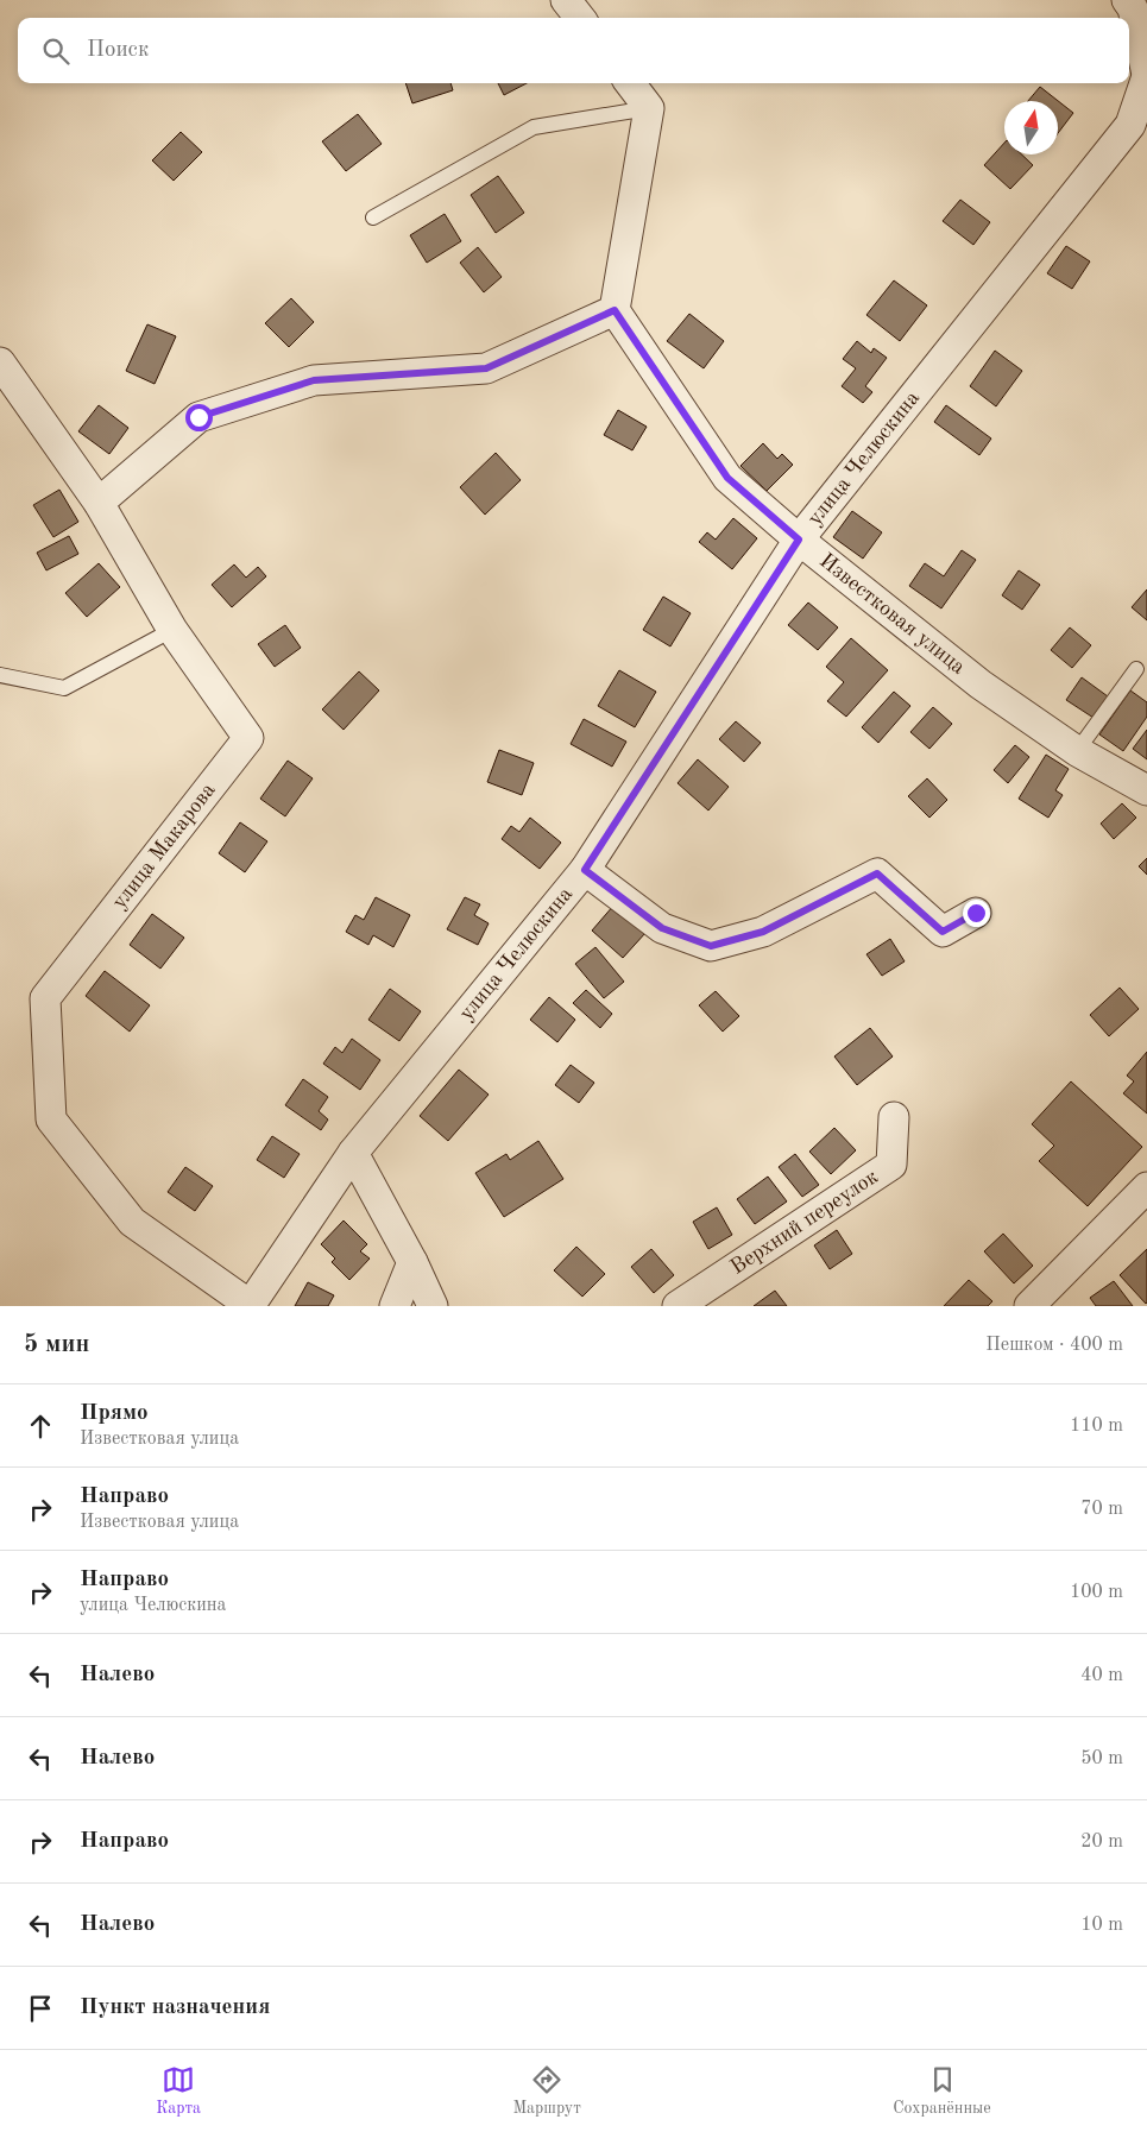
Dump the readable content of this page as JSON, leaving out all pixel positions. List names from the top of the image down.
{
  "streets": {
    "street": [
      "улица Челюскина",
      "Известковая улица",
      "улица Макарова",
      "Верхний переулок"
    ]
  },
  "crossings": [
    ["улица Челюскина", "Известковая улица"],
    ["улица Челюскина", "улица Макарова"]
  ],
  "north": "top",
  "page": {
    "search": "Поиск",
    "heading": ["5 мин", "Пешком · 400 m"],
    "list": [
      ["Прямо", "Известковая улица", "110 m"],
      ["Направо", "Известковая улица", "70 m"],
      ["Направо", "улица Челюскина", "100 m"],
      ["Налево", "40 m"],
      ["Налево", "50 m"],
      ["Направо", "20 m"],
      ["Налево", "10 m"],
      "Пункт назначения"
    ],
    "nav": ["Карта", "Маршрут", "Сохранённые"]
  }
}
